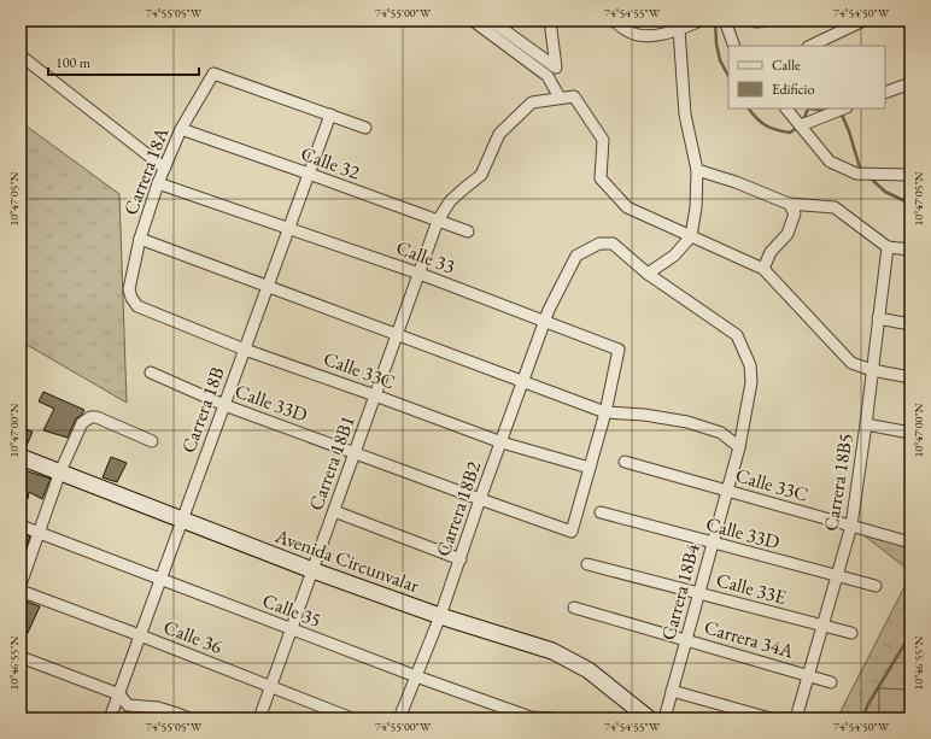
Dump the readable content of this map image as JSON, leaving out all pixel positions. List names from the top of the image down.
{
  "streets": {
    "main road": ["Avenida Circunvalar"],
    "street": [
      "Calle 32",
      "Carrera 18A",
      "Calle 33",
      "Calle 33C",
      "Calle 33D",
      "Carrera 18B",
      "Carrera 18B1",
      "Carrera 18B5",
      "Carrera 18B2",
      "Calle 33E",
      "Carrera 18B4",
      "Calle 35",
      "Calle 36",
      "Carrera 34A"
    ]
  },
  "crossings": [
    ["Calle 32", "Carrera 18A"],
    ["Calle 32", "Carrera 18B"],
    ["Calle 32", "Carrera 18B1"],
    ["Carrera 18A", "Calle 33"],
    ["Carrera 18A", "Calle 33C"],
    ["Carrera 18A", "Carrera 18B"],
    ["Calle 33", "Carrera 18B"],
    ["Calle 33", "Carrera 18B1"],
    ["Calle 33", "Carrera 18B2"],
    ["Calle 33C", "Carrera 18B"],
    ["Calle 33C", "Carrera 18B1"],
    ["Calle 33C", "Carrera 18B5"],
    ["Calle 33C", "Carrera 18B2"],
    ["Calle 33C", "Carrera 18B4"],
    ["Calle 33D", "Carrera 18B"],
    ["Calle 33D", "Carrera 18B1"],
    ["Calle 33D", "Carrera 18B5"],
    ["Calle 33D", "Carrera 18B4"],
    ["Carrera 18B", "Avenida Circunvalar"],
    ["Carrera 18B", "Calle 35"],
    ["Carrera 18B", "Calle 36"],
    ["Carrera 18B1", "Avenida Circunvalar"],
    ["Carrera 18B1", "Calle 35"],
    ["Carrera 18B1", "Calle 36"],
    ["Carrera 18B5", "Calle 33E"],
    ["Carrera 18B5", "Carrera 34A"],
    ["Carrera 18B2", "Avenida Circunvalar"],
    ["Carrera 18B2", "Carrera 18B4"],
    ["Carrera 18B2", "Calle 35"],
    ["Calle 33E", "Carrera 18B4"],
    ["Carrera 18B4", "Carrera 34A"]
  ],
  "legend": ["Calle", "Edificio"],
  "scale_bar": "100 m",
  "coordinates": [
    "74°55'05\"W",
    "74°55'00\"W",
    "74°54'55\"W",
    "74°54'50\"W",
    "10°47'05\"N",
    "10°47'00\"N",
    "10°46'55\"N"
  ]
}
